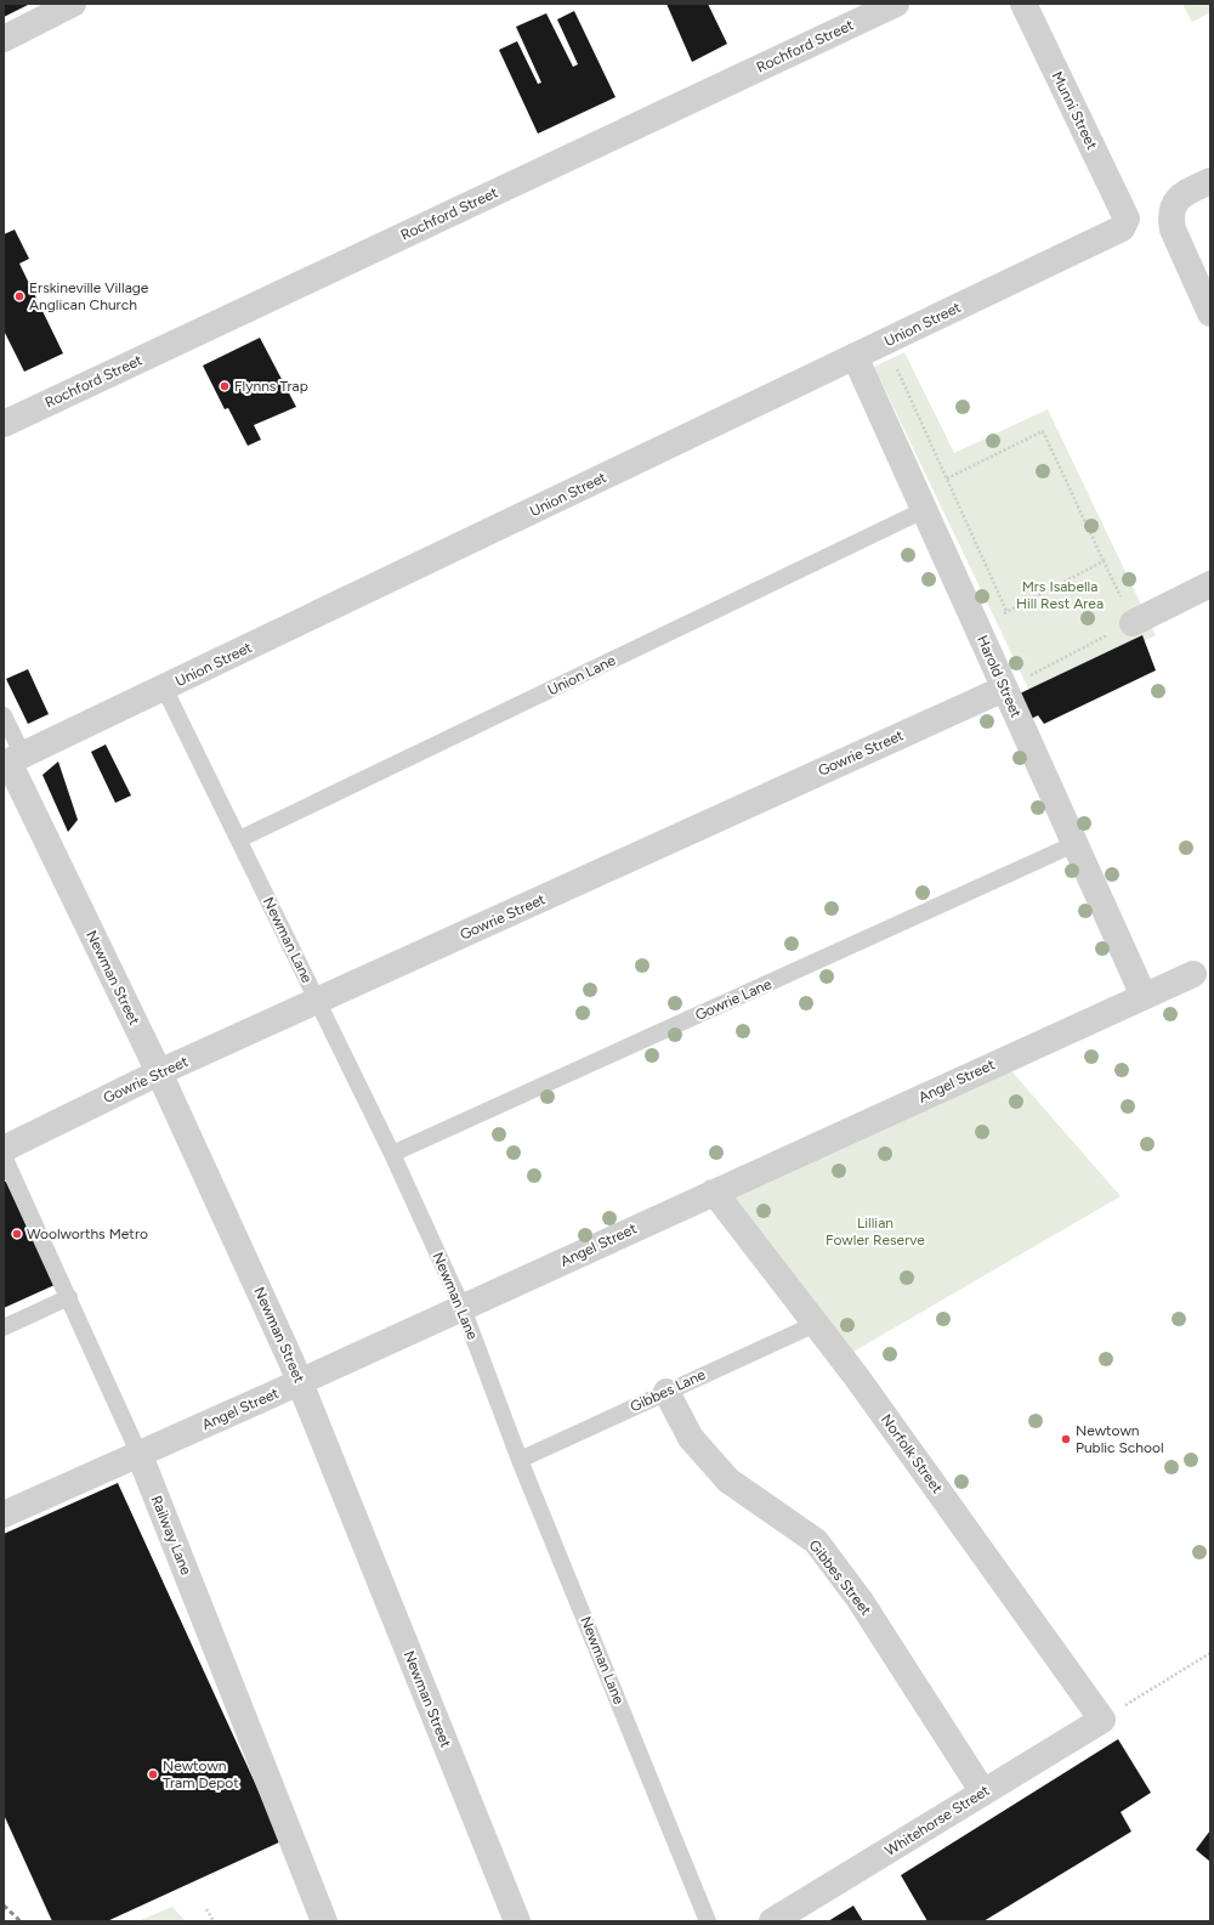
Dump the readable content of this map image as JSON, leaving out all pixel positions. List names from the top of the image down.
{
  "streets": {
    "street": [
      "Rochford Street",
      "Munni Street",
      "Union Street",
      "Harold Street",
      "Gowrie Street",
      "Newman Street",
      "Angel Street",
      "Norfolk Street",
      "Railway Lane",
      "Gibbes Street",
      "Whitehorse Street"
    ],
    "lane": [
      "Union Lane",
      "Newman Lane",
      "Gowrie Lane",
      "Gibbes Lane"
    ]
  },
  "crossings": [
    ["Munni Street", "Union Street"],
    ["Union Street", "Harold Street"],
    ["Union Street", "Newman Lane"],
    ["Union Street", "Newman Street"],
    ["Union Lane", "Harold Street"],
    ["Union Lane", "Newman Lane"],
    ["Harold Street", "Gowrie Street"],
    ["Harold Street", "Gowrie Lane"],
    ["Harold Street", "Angel Street"],
    ["Gowrie Street", "Newman Lane"],
    ["Gowrie Street", "Newman Street"],
    ["Newman Lane", "Gowrie Lane"],
    ["Newman Lane", "Angel Street"],
    ["Newman Lane", "Gibbes Lane"],
    ["Newman Street", "Angel Street"],
    ["Angel Street", "Norfolk Street"],
    ["Angel Street", "Railway Lane"],
    ["Gibbes Lane", "Norfolk Street"],
    ["Gibbes Lane", "Gibbes Street"],
    ["Norfolk Street", "Whitehorse Street"],
    ["Gibbes Street", "Whitehorse Street"]
  ],
  "parks": ["Mrs Isabella Hill Rest Area", "Lillian Fowler Reserve"],
  "places": [
    "Erskineville Village Anglican Church",
    "Flynns Trap",
    "Woolworths Metro",
    "Newtown Public School",
    "Newtown Tram Depot"
  ]
}
